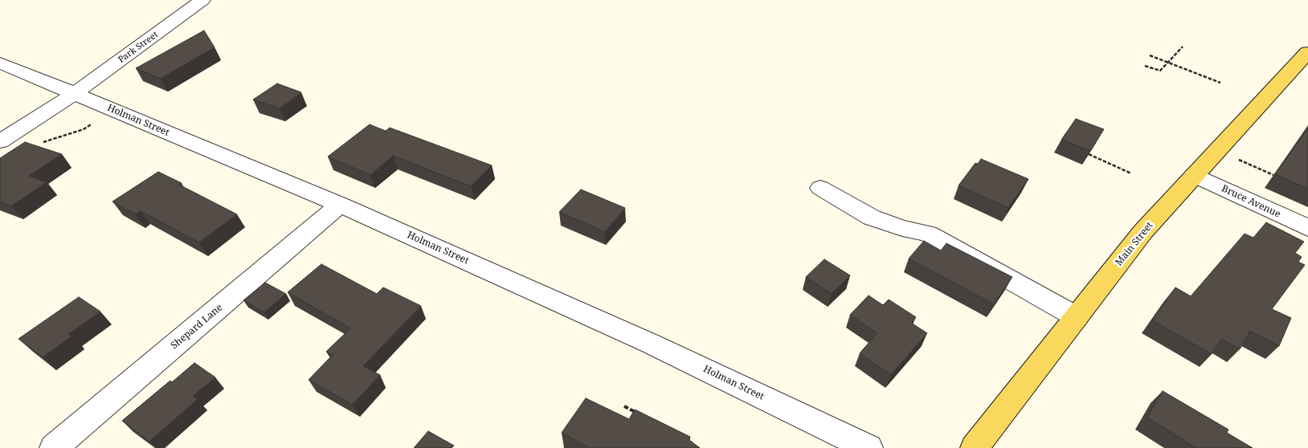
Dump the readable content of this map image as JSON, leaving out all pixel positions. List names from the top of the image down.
{
  "streets": {
    "main road": ["Main Street"],
    "street": [
      "Park Street",
      "Holman Street",
      "Bruce Avenue",
      "Shepard Lane"
    ]
  },
  "crossings": [
    ["Park Street", "Holman Street"],
    ["Holman Street", "Shepard Lane"],
    ["Bruce Avenue", "Main Street"]
  ]
}
